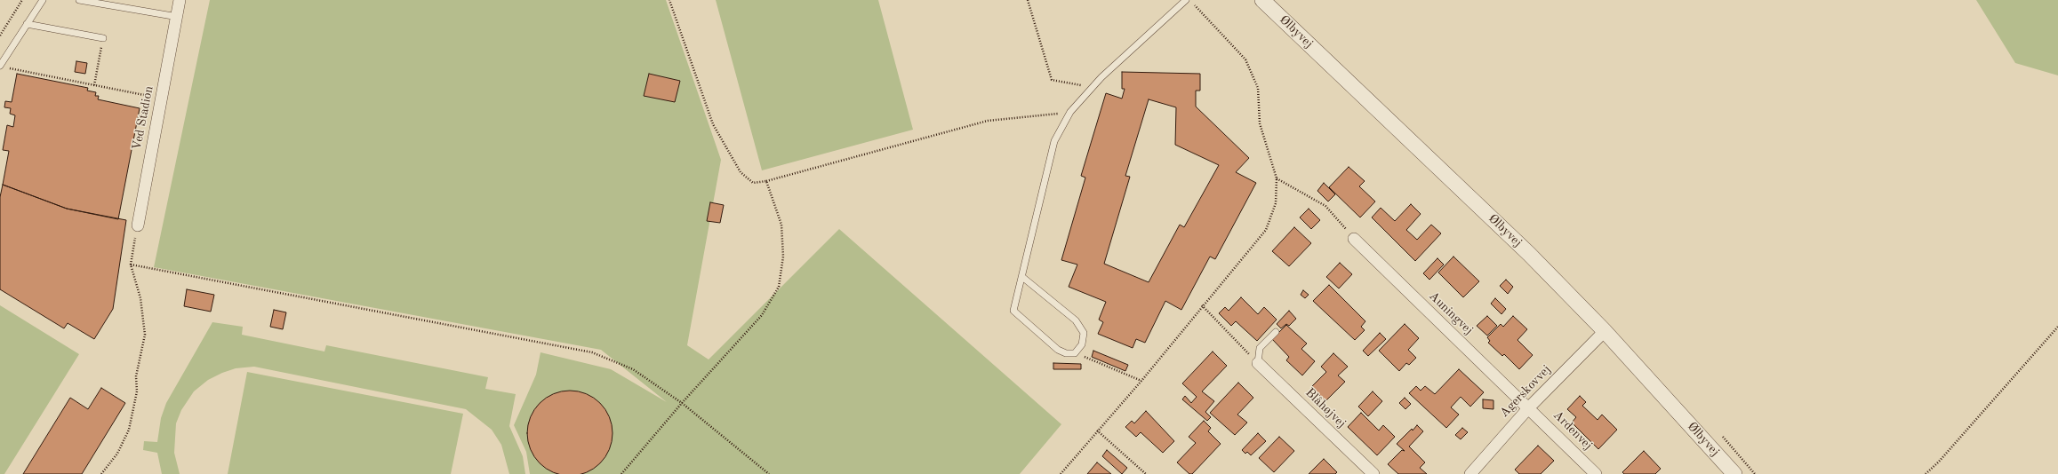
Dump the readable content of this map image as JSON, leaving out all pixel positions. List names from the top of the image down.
{
  "streets": {
    "street": [
      "Ølbyvej",
      "Ved Stadion",
      "Auningvej",
      "Agerskovvej",
      "Blåhøjvej",
      "Ardenvej"
    ]
  },
  "crossings": [
    ["Ølbyvej", "Agerskovvej"],
    ["Auningvej", "Agerskovvej"],
    ["Auningvej", "Ardenvej"],
    ["Agerskovvej", "Ardenvej"]
  ]
}
